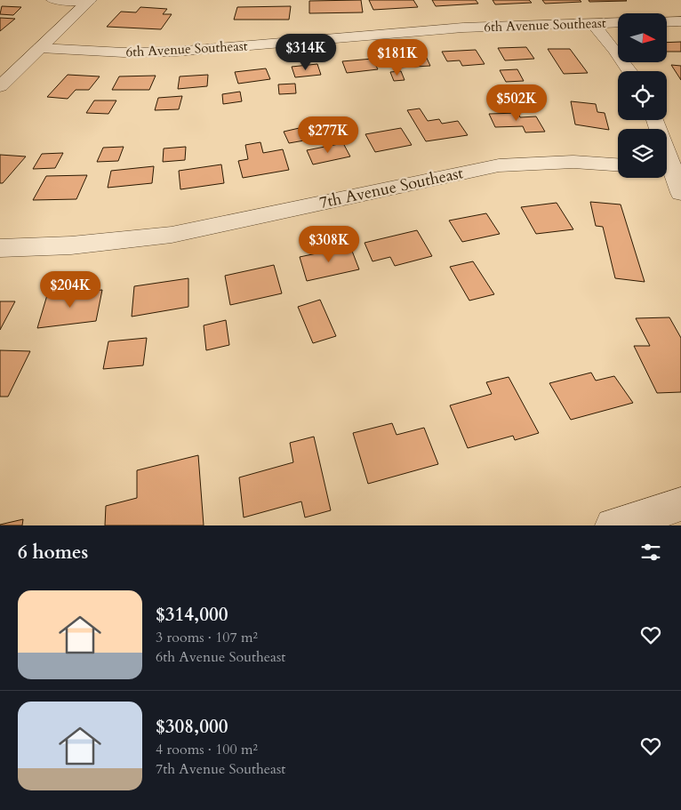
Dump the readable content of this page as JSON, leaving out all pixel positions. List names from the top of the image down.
{
  "streets": {
    "street": ["6th Avenue Southeast", "7th Avenue Southeast"]
  },
  "north": "right",
  "page": {
    "price": [
      "$314K",
      "$181K",
      "$502K",
      "$277K",
      "$308K",
      "$204K"
    ],
    "heading": "6 homes",
    "list": [
      {
        "name": "$314,000",
        "note": "3 rooms · 107 m² · 6th Avenue Southeast"
      },
      {
        "name": "$308,000",
        "note": "4 rooms · 100 m² · 7th Avenue Southeast"
      }
    ]
  }
}
